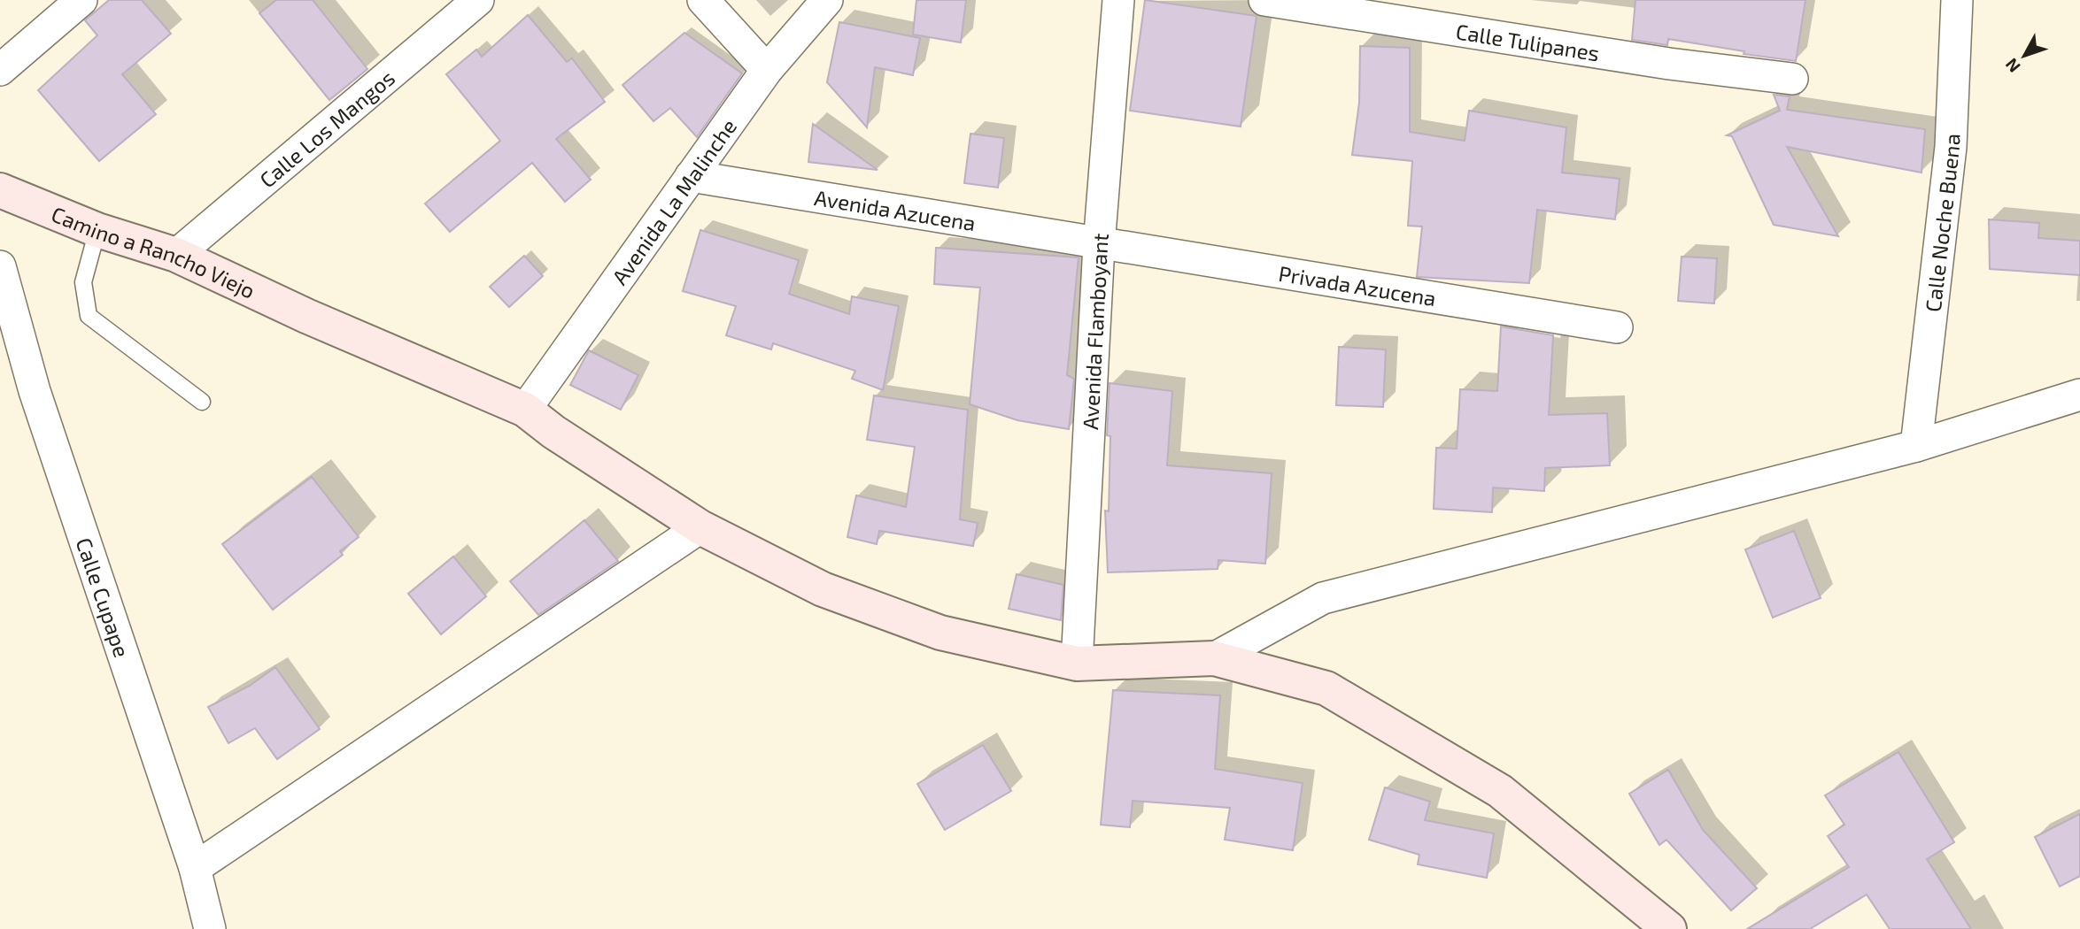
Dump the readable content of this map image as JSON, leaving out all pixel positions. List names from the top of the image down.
{
  "streets": {
    "street": [
      "Calle Tulipanes",
      "Calle Los Mangos",
      "Avenida La Malinche",
      "Avenida Azucena",
      "Calle Noche Buena",
      "Camino a Rancho Viejo",
      "Privada Azucena",
      "Avenida Flamboyant",
      "Calle Cupape"
    ]
  },
  "crossings": [
    ["Calle Los Mangos", "Camino a Rancho Viejo"],
    ["Avenida La Malinche", "Avenida Azucena"],
    ["Avenida La Malinche", "Camino a Rancho Viejo"],
    ["Avenida Azucena", "Privada Azucena"],
    ["Avenida Azucena", "Avenida Flamboyant"],
    ["Camino a Rancho Viejo", "Avenida Flamboyant"],
    ["Privada Azucena", "Avenida Flamboyant"]
  ],
  "north": "bottom left"
}
